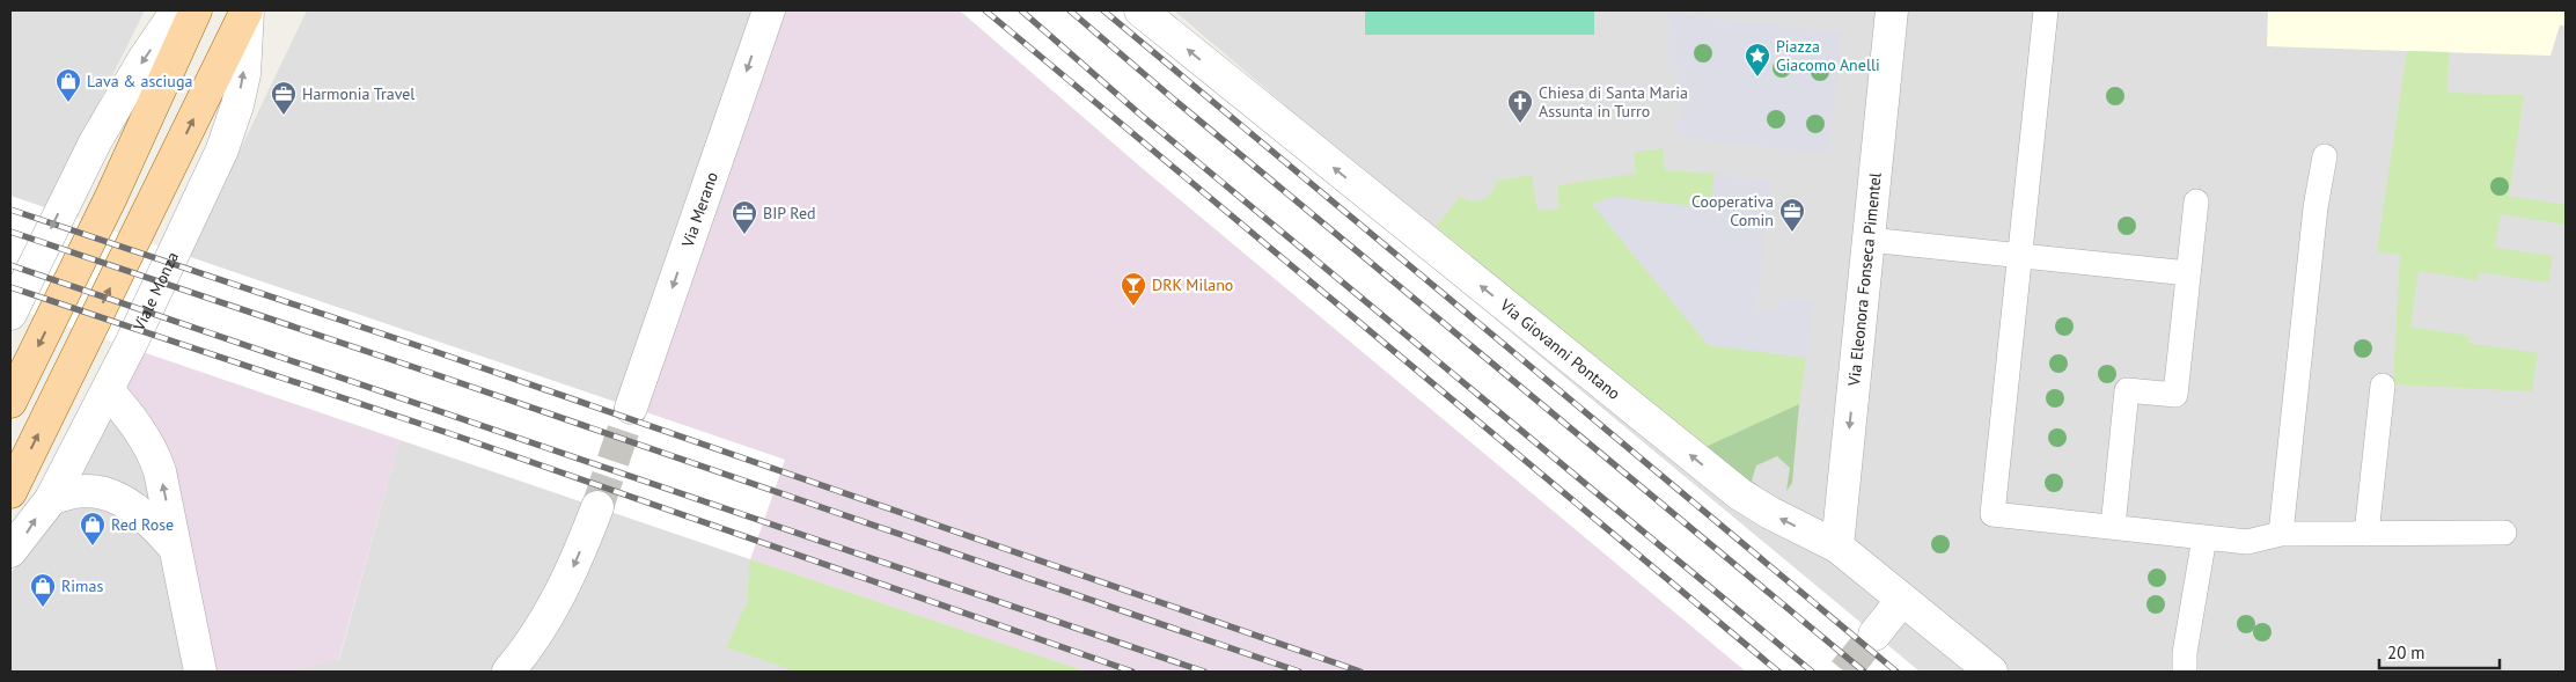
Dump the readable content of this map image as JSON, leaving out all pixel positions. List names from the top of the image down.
{
  "streets": {
    "main road": ["Viale Monza"],
    "street": ["Via Merano", "Via Eleonora Fonseca Pimentel", "Via Giovanni Pontano"]
  },
  "crossings": [
    ["Via Eleonora Fonseca Pimentel", "Via Giovanni Pontano"]
  ],
  "one_way": ["Via Merano", "Via Eleonora Fonseca Pimentel", "Via Giovanni Pontano"],
  "places": {
    "place": ["Piazza Giacomo Anelli"],
    "shop": ["Lava & asciuga", "Red Rose", "Rimas"],
    "office": ["Harmonia Travel", "Cooperativa Comin", "BIP Red"],
    "church": ["Chiesa di Santa Maria Assunta in Turro"],
    "bar": ["DRK Milano"]
  },
  "scale_bar": "20 m"
}
